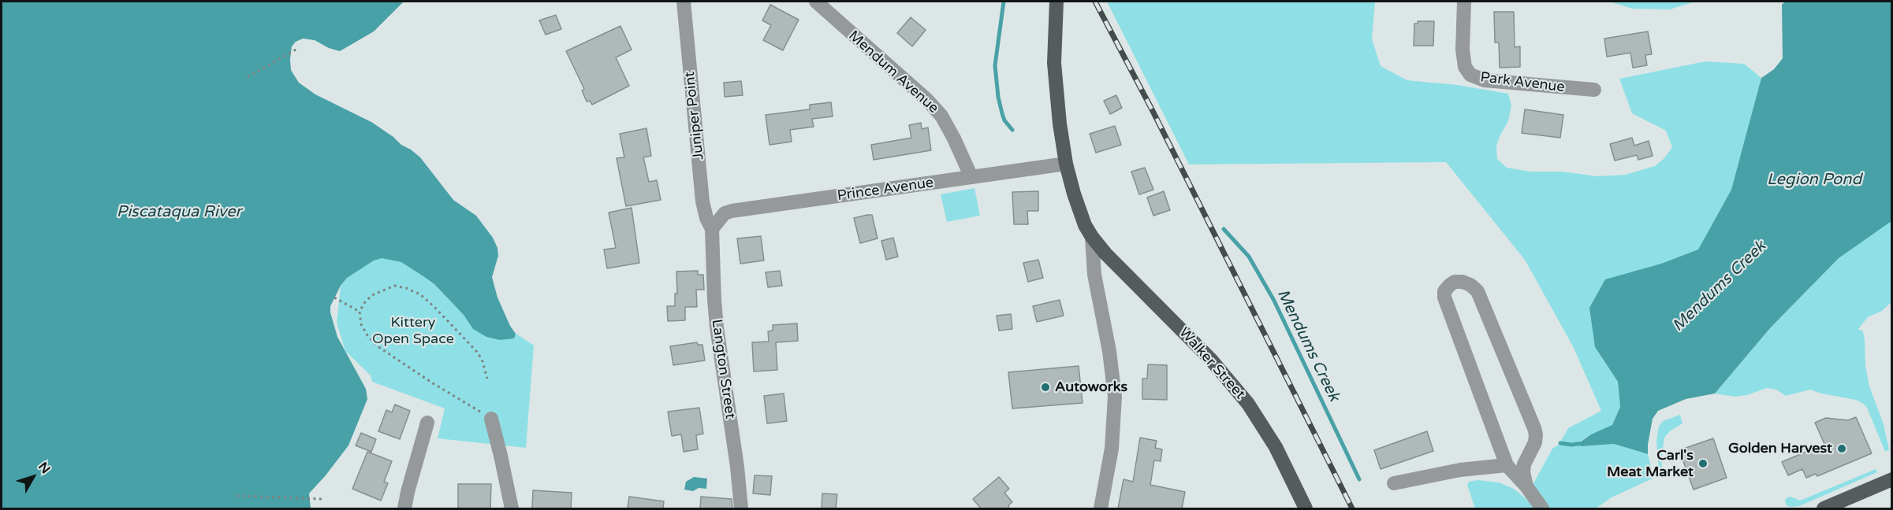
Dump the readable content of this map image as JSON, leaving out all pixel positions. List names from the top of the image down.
{
  "streets": {
    "main road": ["Walker Street"],
    "street": [
      "Mendum Avenue",
      "Park Avenue",
      "Juniper Point",
      "Prince Avenue",
      "Langton Street"
    ]
  },
  "crossings": [
    ["Mendum Avenue", "Prince Avenue"],
    ["Juniper Point", "Prince Avenue"],
    ["Juniper Point", "Langton Street"],
    ["Prince Avenue", "Walker Street"],
    ["Prince Avenue", "Langton Street"]
  ],
  "water": ["Legion Pond", "Piscataqua River", "Mendums Creek"],
  "parks": ["Kittery Open Space"],
  "places": ["Autoworks", "Golden Harvest", "Carl's Meat Market"],
  "north": "top right"
}
